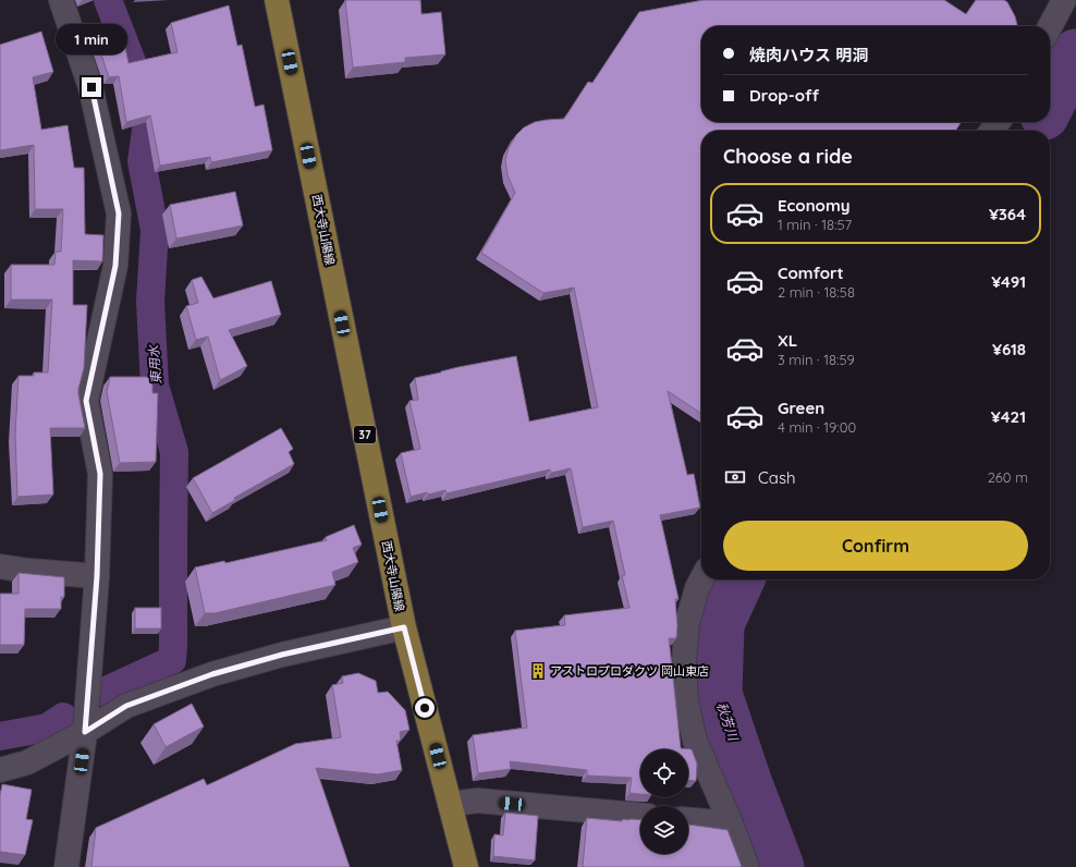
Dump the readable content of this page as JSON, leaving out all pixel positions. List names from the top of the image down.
{
  "streets": {
    "main road": ["西大寺山陽線", "37"]
  },
  "water": ["東用水", "秋芳川"],
  "places": {
    "building": ["アストロプロダクツ 岡山東店"]
  },
  "page": {
    "bubble": "1 min",
    "banner": ["焼肉ハウス 明洞", "Drop-off"],
    "heading": "Choose a ride",
    "list": [
      {
        "name": "Economy",
        "note": "1 min · 18:57",
        "value": "¥364"
      },
      {
        "name": "Comfort",
        "note": "2 min · 18:58",
        "value": "¥491"
      },
      {
        "name": "XL",
        "note": "3 min · 18:59",
        "value": "¥618"
      },
      {
        "name": "Green",
        "note": "4 min · 19:00",
        "value": "¥421"
      }
    ],
    "pay": ["Cash", "260 m"],
    "buttons": "Confirm"
  }
}
